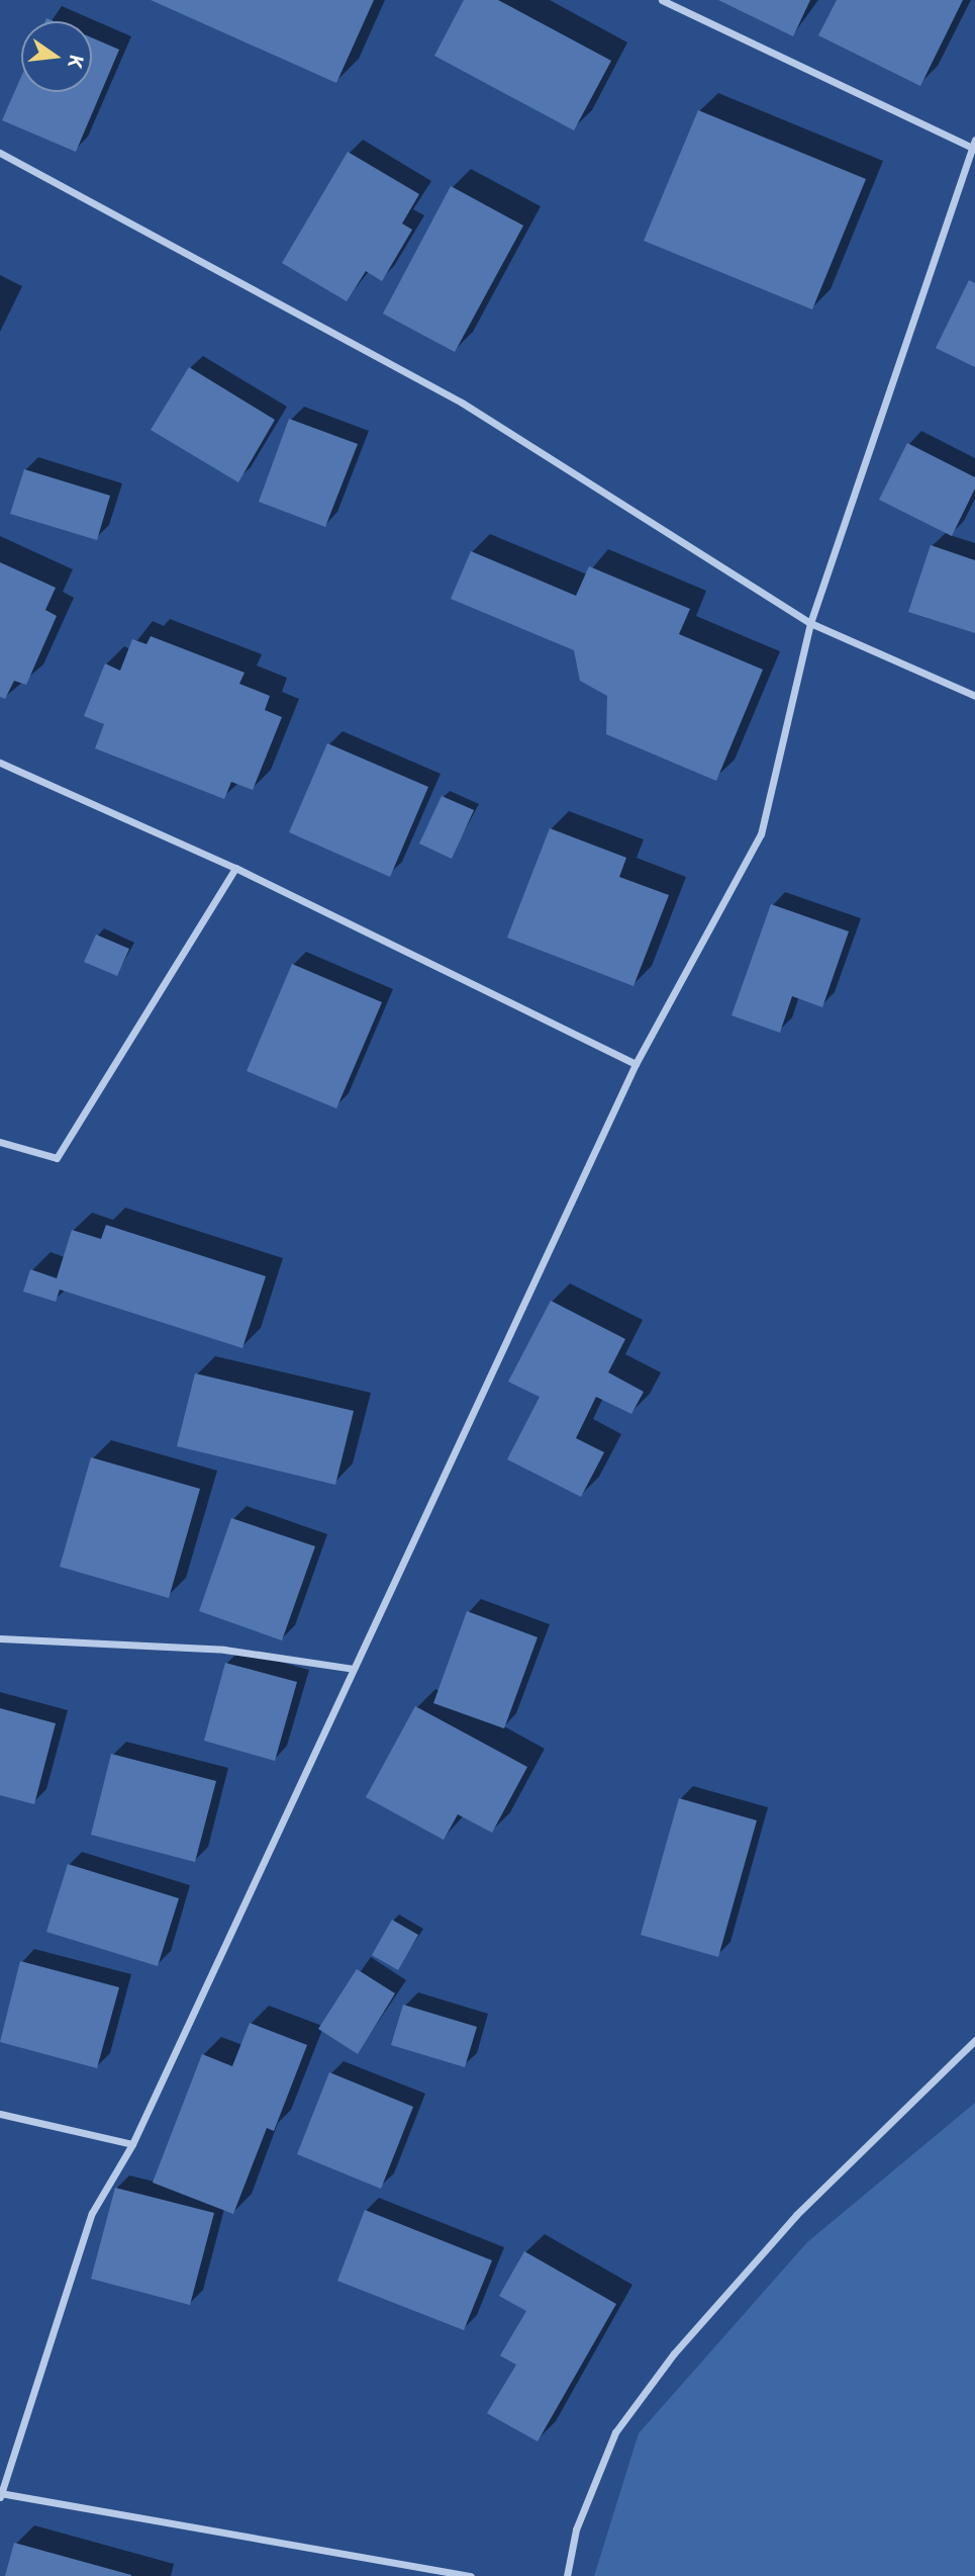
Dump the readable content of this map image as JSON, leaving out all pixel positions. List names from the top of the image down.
{
  "north": "right"
}
